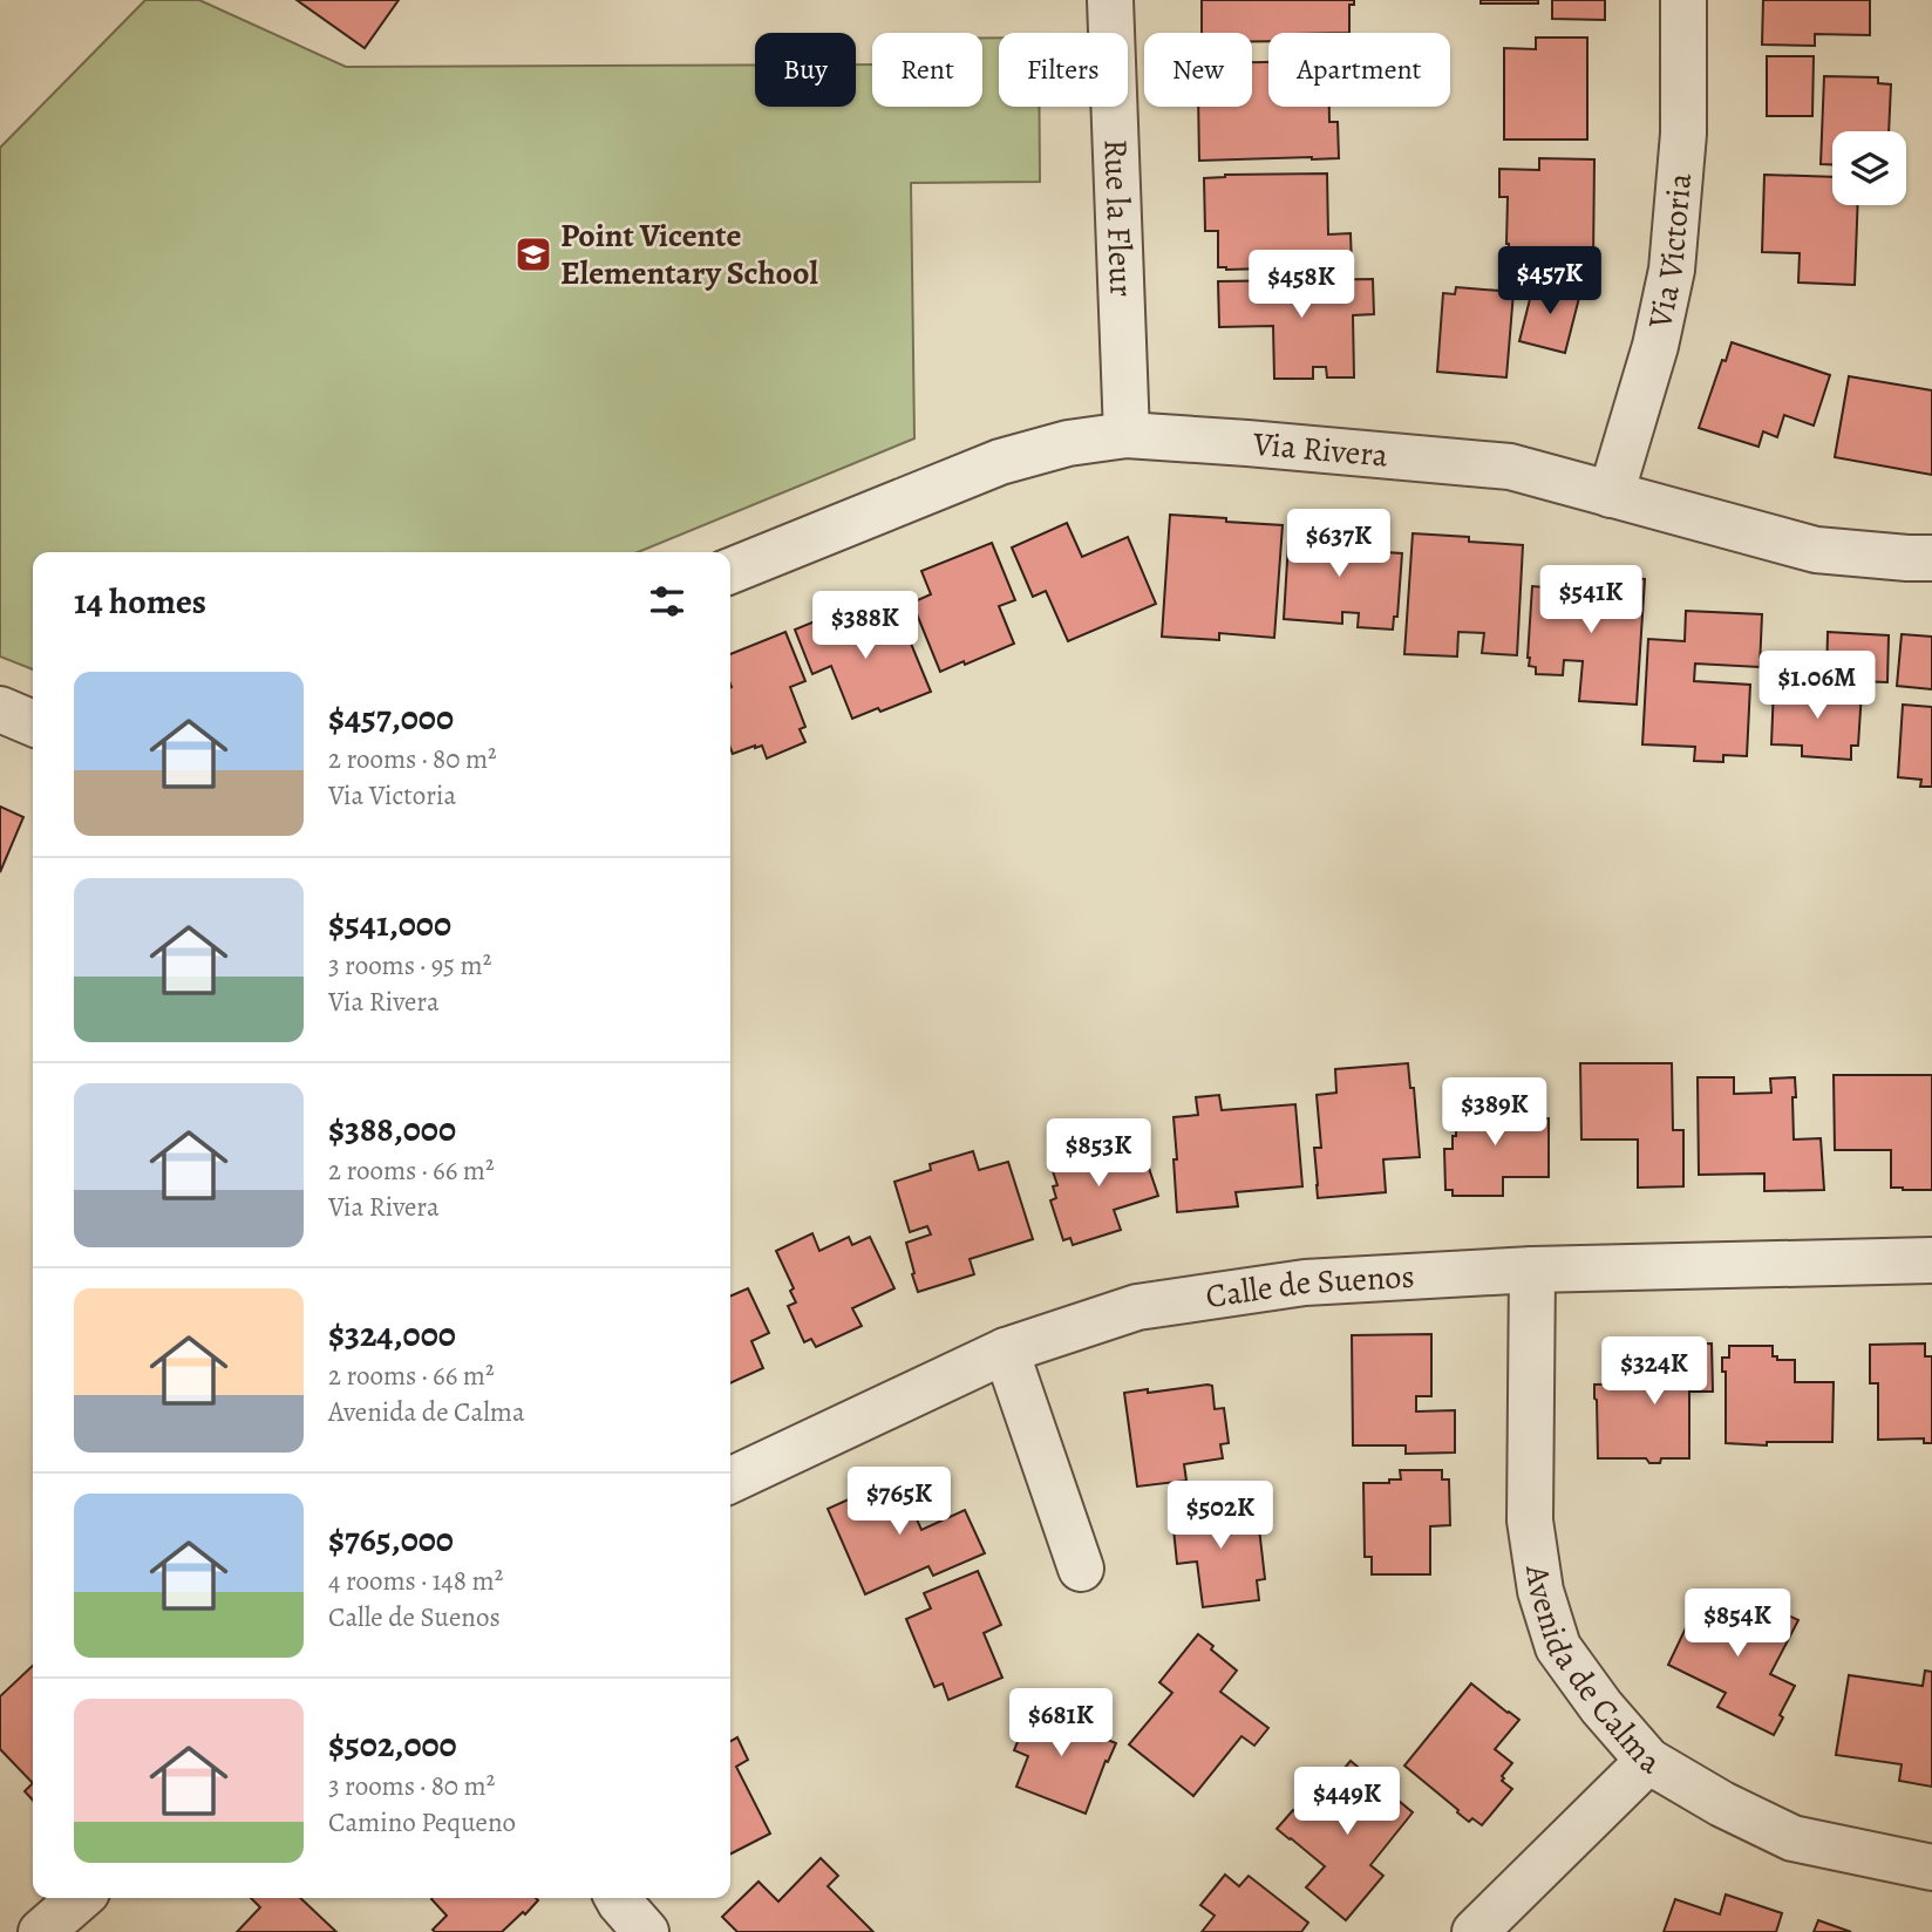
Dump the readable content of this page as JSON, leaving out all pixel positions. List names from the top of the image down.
{
  "streets": {
    "street": [
      "Rue la Fleur",
      "Via Victoria",
      "Via Rivera",
      "Calle de Suenos",
      "Avenida de Calma"
    ]
  },
  "crossings": [
    ["Rue la Fleur", "Via Rivera"],
    ["Via Victoria", "Via Rivera"],
    ["Calle de Suenos", "Avenida de Calma"]
  ],
  "places": {
    "school or university": ["Point Vicente Elementary School"]
  },
  "page": {
    "chip": [
      "Buy",
      "Rent",
      "Filters",
      "New",
      "Apartment"
    ],
    "price": [
      "$457K",
      "$458K",
      "$637K",
      "$541K",
      "$388K",
      "$1.06M",
      "$389K",
      "$853K",
      "$324K",
      "$765K",
      "$502K",
      "$854K",
      "$681K",
      "$449K"
    ],
    "heading": "14 homes",
    "list": [
      {
        "name": "$457,000",
        "note": "2 rooms · 80 m² · Via Victoria"
      },
      {
        "name": "$541,000",
        "note": "3 rooms · 95 m² · Via Rivera"
      },
      {
        "name": "$388,000",
        "note": "2 rooms · 66 m² · Via Rivera"
      },
      {
        "name": "$324,000",
        "note": "2 rooms · 66 m² · Avenida de Calma"
      },
      {
        "name": "$765,000",
        "note": "4 rooms · 148 m² · Calle de Suenos"
      },
      {
        "name": "$502,000",
        "note": "3 rooms · 80 m² · Camino Pequeno"
      }
    ]
  }
}
